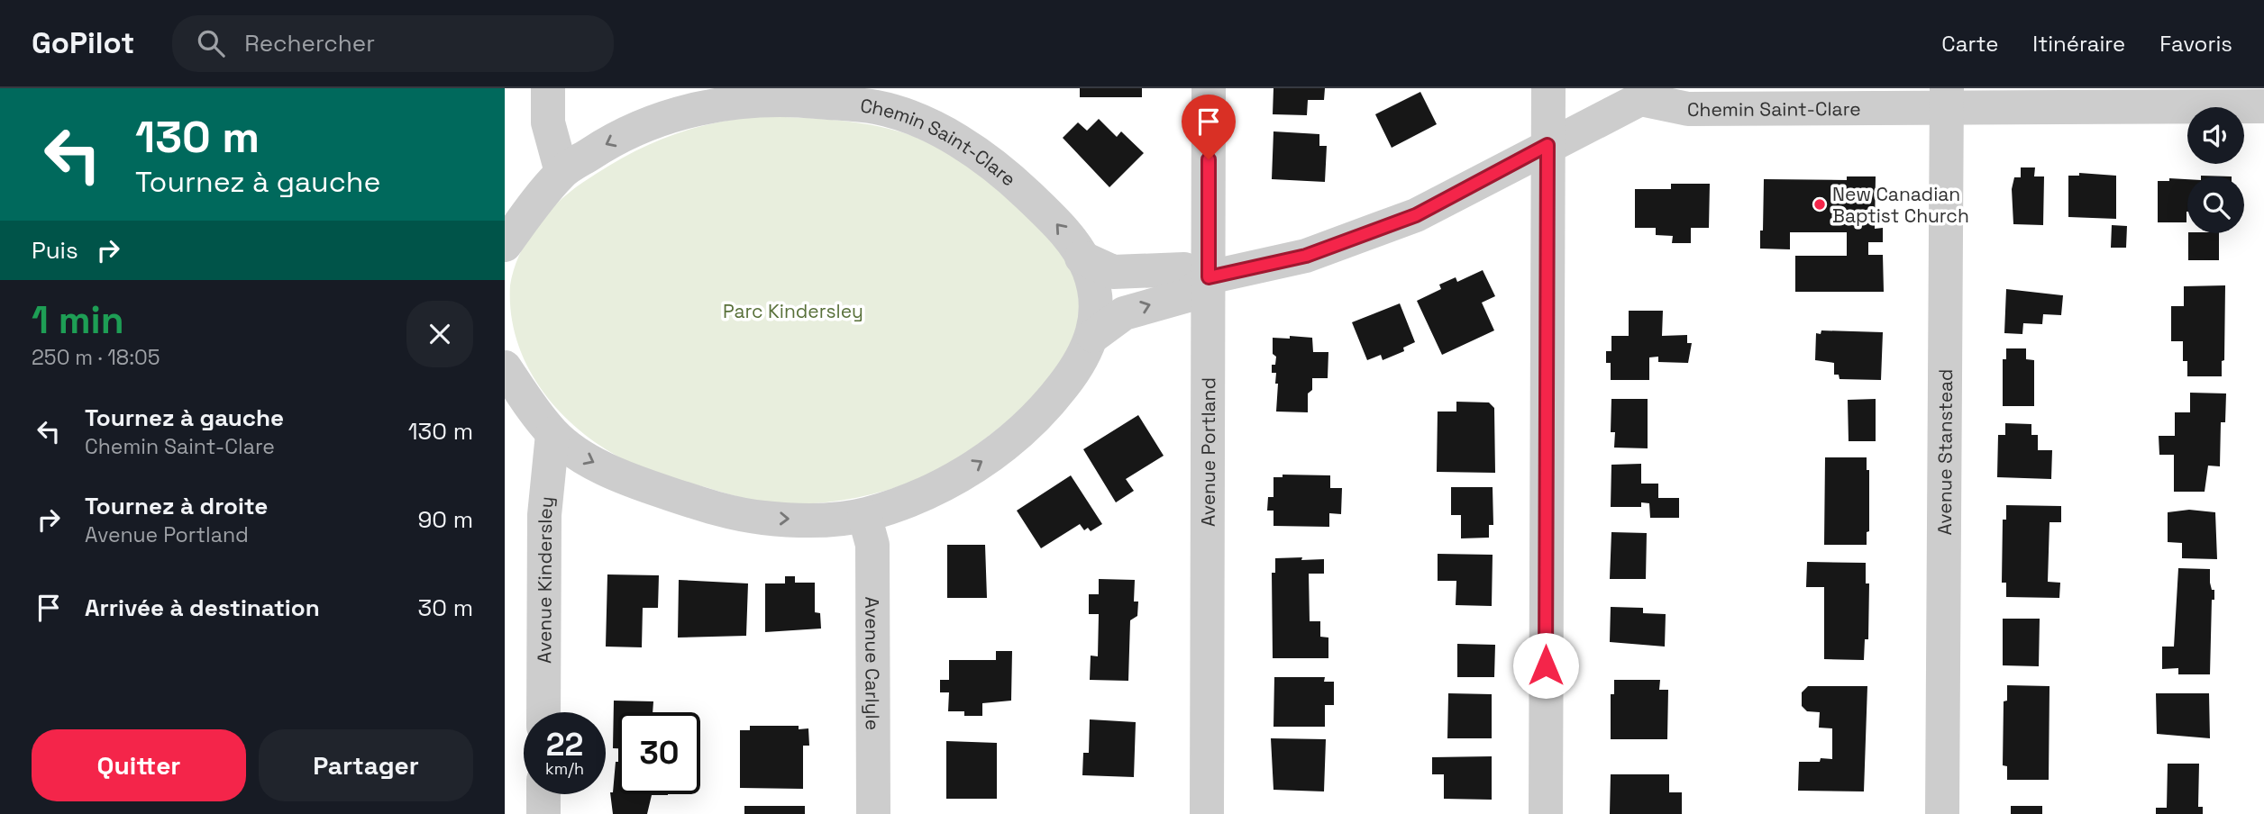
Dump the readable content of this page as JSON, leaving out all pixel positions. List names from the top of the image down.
{
  "streets": {
    "street": [
      "Chemin Saint-Clare",
      "Avenue Portland",
      "Avenue Stanstead",
      "Avenue Kindersley",
      "Avenue Carlyle"
    ]
  },
  "crossings": [
    ["Chemin Saint-Clare", "Avenue Portland"],
    ["Chemin Saint-Clare", "Avenue Stanstead"],
    ["Chemin Saint-Clare", "Avenue Kindersley"],
    ["Chemin Saint-Clare", "Avenue Carlyle"]
  ],
  "parks": ["Parc Kindersley"],
  "places": ["New Canadian Baptist Church"],
  "page": {
    "header": "GoPilot",
    "search": "Rechercher",
    "nav": ["Carte", "Itinéraire", "Favoris"],
    "turn": ["130 m", "Tournez à gauche"],
    "then": "Puis",
    "heading": ["1 min", "250 m · 18:05"],
    "list": [
      {
        "name": "Tournez à gauche",
        "note": "Chemin Saint-Clare",
        "value": "130 m"
      },
      {
        "name": "Tournez à droite",
        "note": "Avenue Portland",
        "value": "90 m"
      },
      {
        "name": "Arrivée à destination",
        "value": "30 m"
      }
    ],
    "speed": "22 km/h",
    "limit": "30",
    "buttons": ["Quitter", "Partager"]
  }
}
